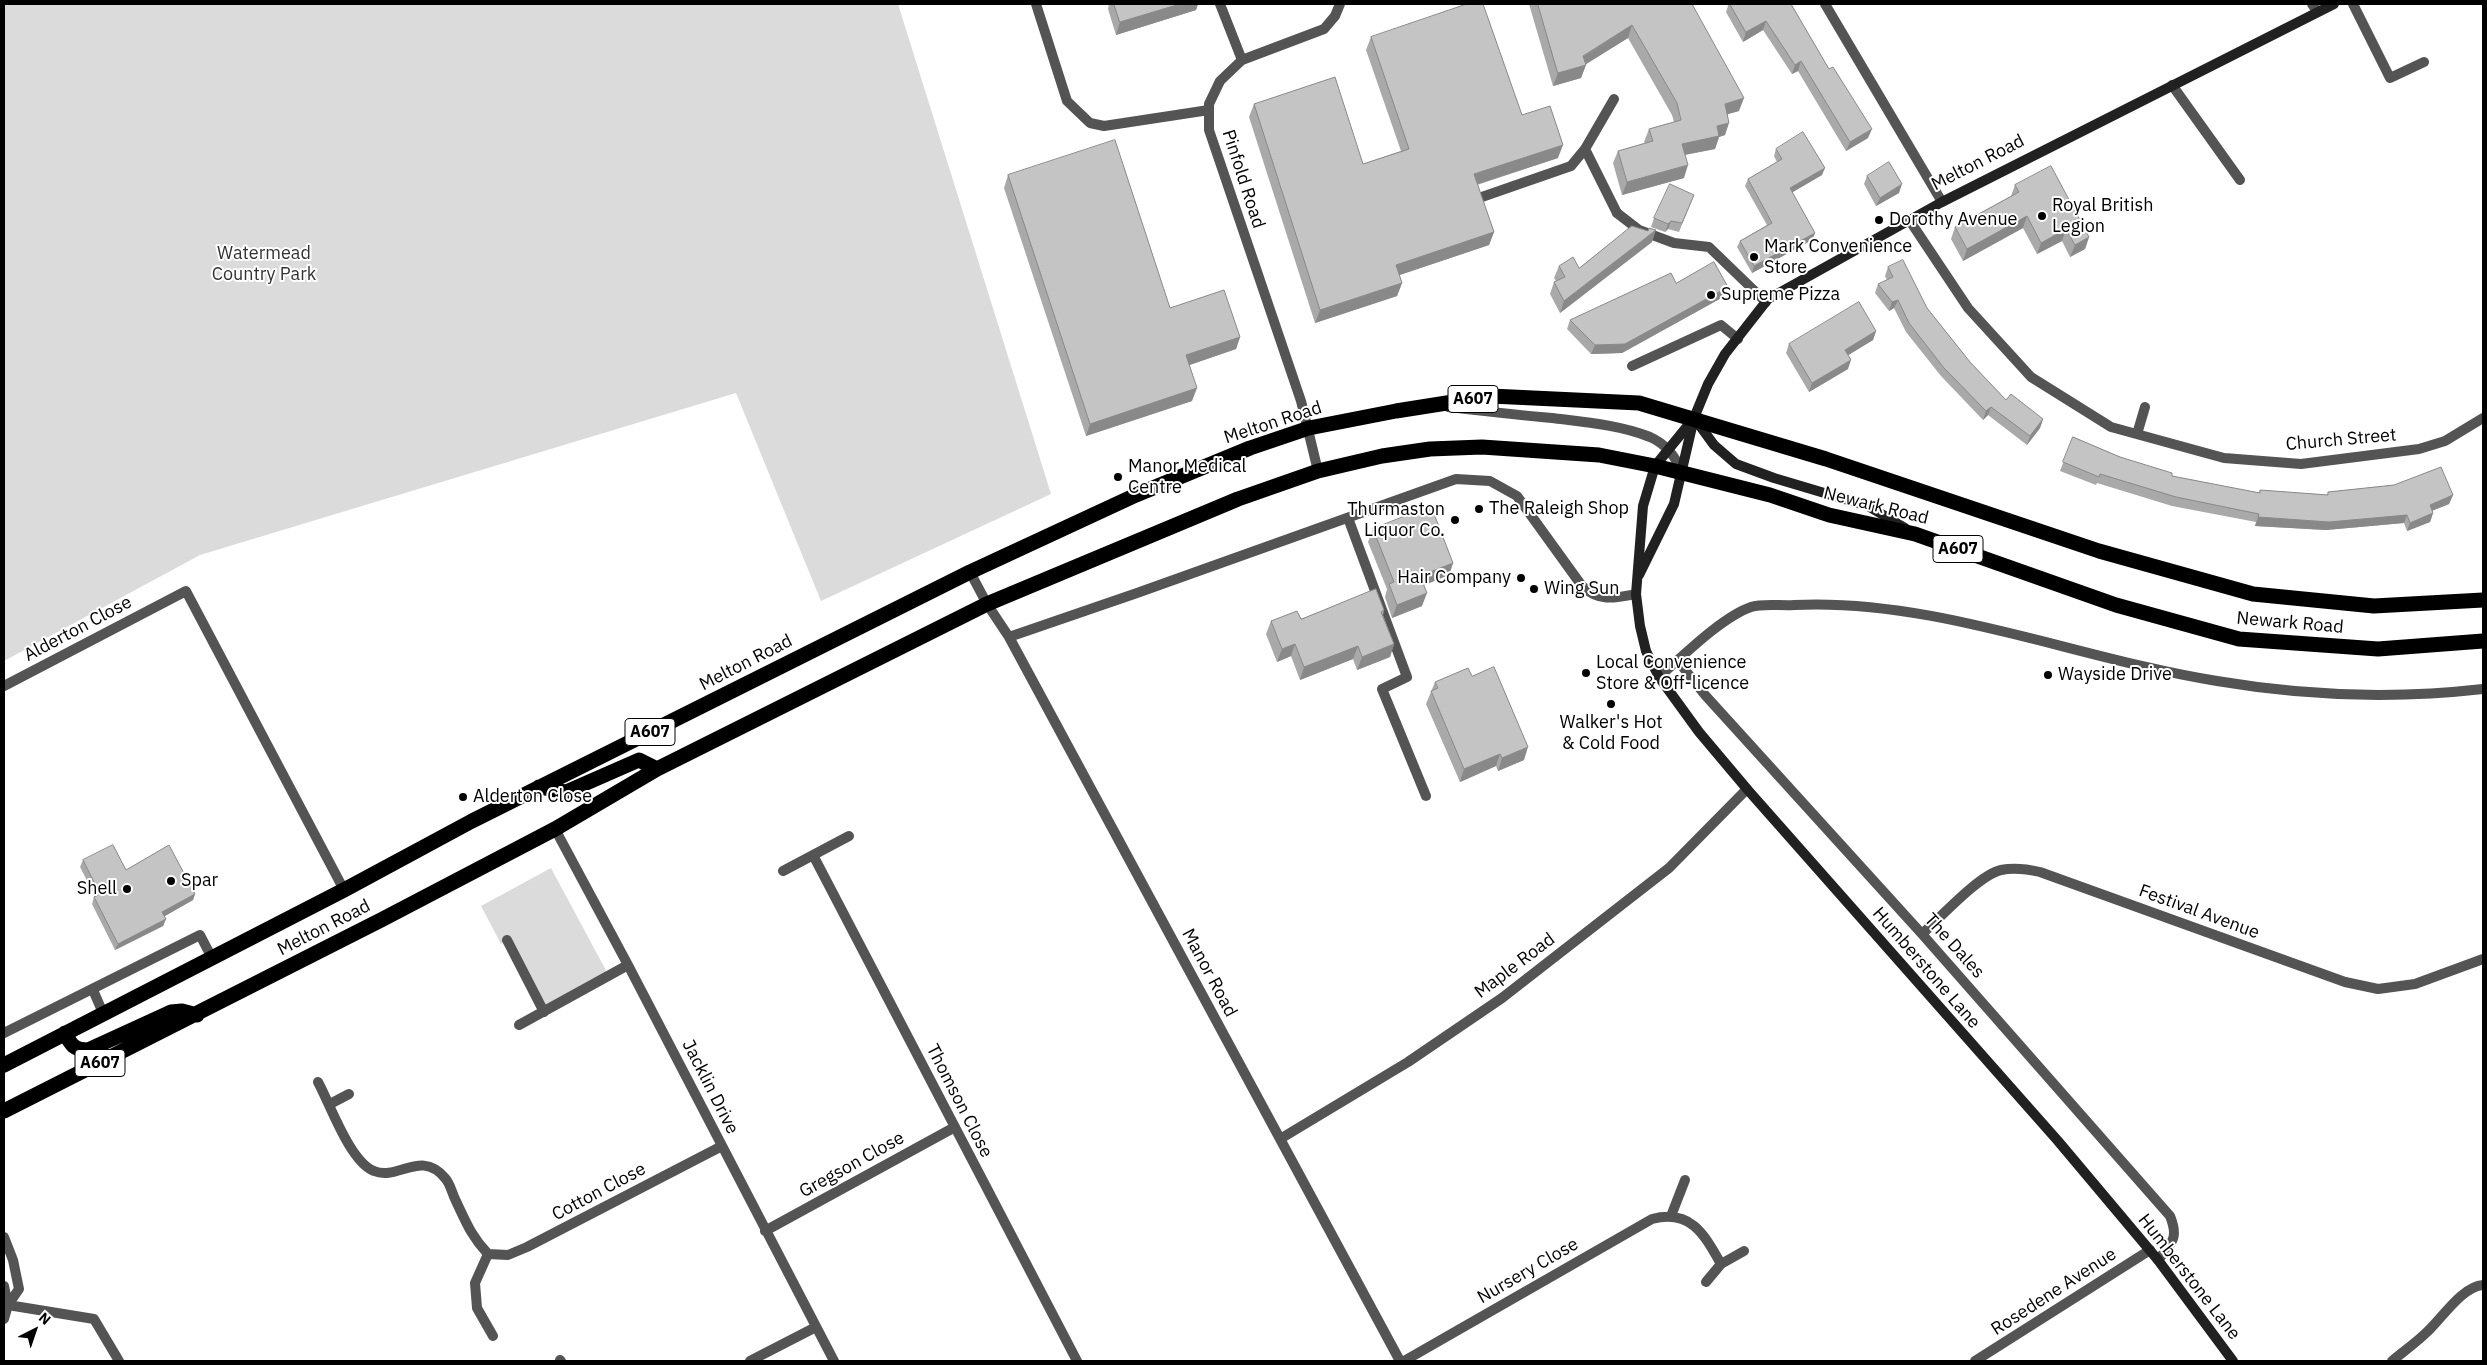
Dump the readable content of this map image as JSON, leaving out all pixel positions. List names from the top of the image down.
{
  "streets": {
    "highway": ["Melton Road", "A607", "Newark Road"],
    "street": [
      "Pinfold Road",
      "Church Street",
      "Alderton Close",
      "Festival Avenue",
      "The Dales",
      "Maple Road",
      "Humberstone Lane",
      "Manor Road",
      "Jacklin Drive",
      "Thomson Close",
      "Gregson Close",
      "Cotton Close",
      "Nursery Close",
      "Rosedene Avenue"
    ]
  },
  "crossings": [
    ["Melton Road", "Pinfold Road"],
    ["Melton Road", "A607"],
    ["Melton Road", "Church Street"],
    ["Melton Road", "Newark Road"],
    ["Melton Road", "Alderton Close"],
    ["Melton Road", "Humberstone Lane"],
    ["Melton Road", "Manor Road"],
    ["Melton Road", "Jacklin Drive"],
    ["A607", "Newark Road"],
    ["A607", "Humberstone Lane"],
    ["Newark Road", "Humberstone Lane"],
    ["Festival Avenue", "The Dales"],
    ["The Dales", "Humberstone Lane"],
    ["Maple Road", "Humberstone Lane"],
    ["Maple Road", "Manor Road"],
    ["Humberstone Lane", "Rosedene Avenue"],
    ["Jacklin Drive", "Gregson Close"],
    ["Jacklin Drive", "Cotton Close"],
    ["Thomson Close", "Gregson Close"]
  ],
  "parks": ["Watermead Country Park"],
  "places": [
    "Royal British Legion",
    "Dorothy Avenue",
    "Mark Convenience Store",
    "Supreme Pizza",
    "Manor Medical Centre",
    "The Raleigh Shop",
    "Thurmaston Liquor Co.",
    "Hair Company",
    "Wing Sun",
    "Local Convenience Store & Off-licence",
    "Wayside Drive",
    "Walker's Hot & Cold Food",
    "Alderton Close",
    "Spar",
    "Shell"
  ],
  "north": "top right"
}
